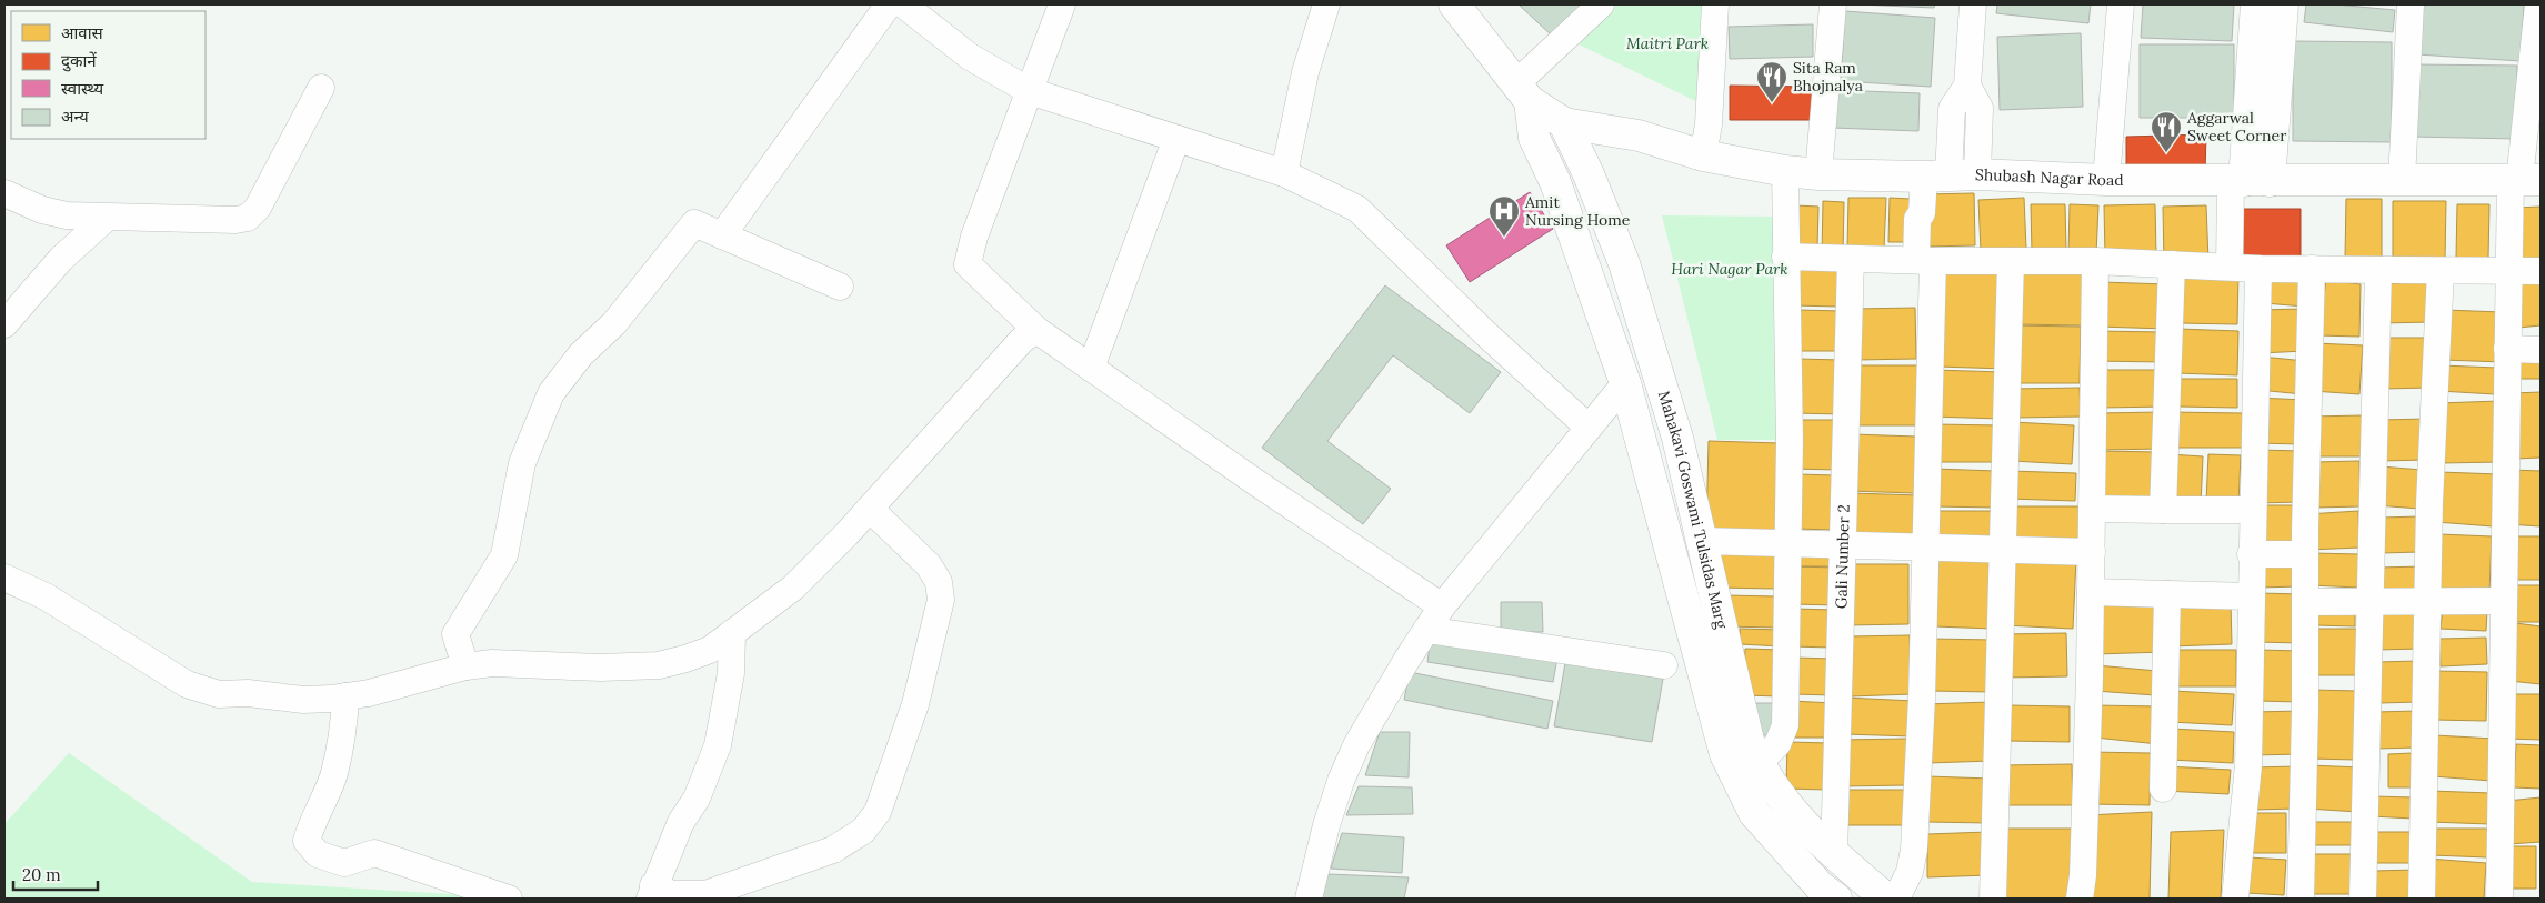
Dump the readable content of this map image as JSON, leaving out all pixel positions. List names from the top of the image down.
{
  "streets": {
    "street": ["Shubash Nagar Road", "Mahakavi Goswami Tulsidas Marg", "Gali Number 2"]
  },
  "crossings": [
    ["Shubash Nagar Road", "Mahakavi Goswami Tulsidas Marg"],
    ["Mahakavi Goswami Tulsidas Marg", "Gali Number 2"]
  ],
  "parks": ["Maitri Park", "Hari Nagar Park"],
  "places": {
    "restaurant": ["Sita Ram Bhojnalya", "Aggarwal Sweet Corner"],
    "hospital": ["Amit Nursing Home"]
  },
  "legend": [
    "आवास",
    "दुकानें",
    "स्वास्थ्य",
    "अन्य"
  ],
  "scale_bar": "20 m"
}
